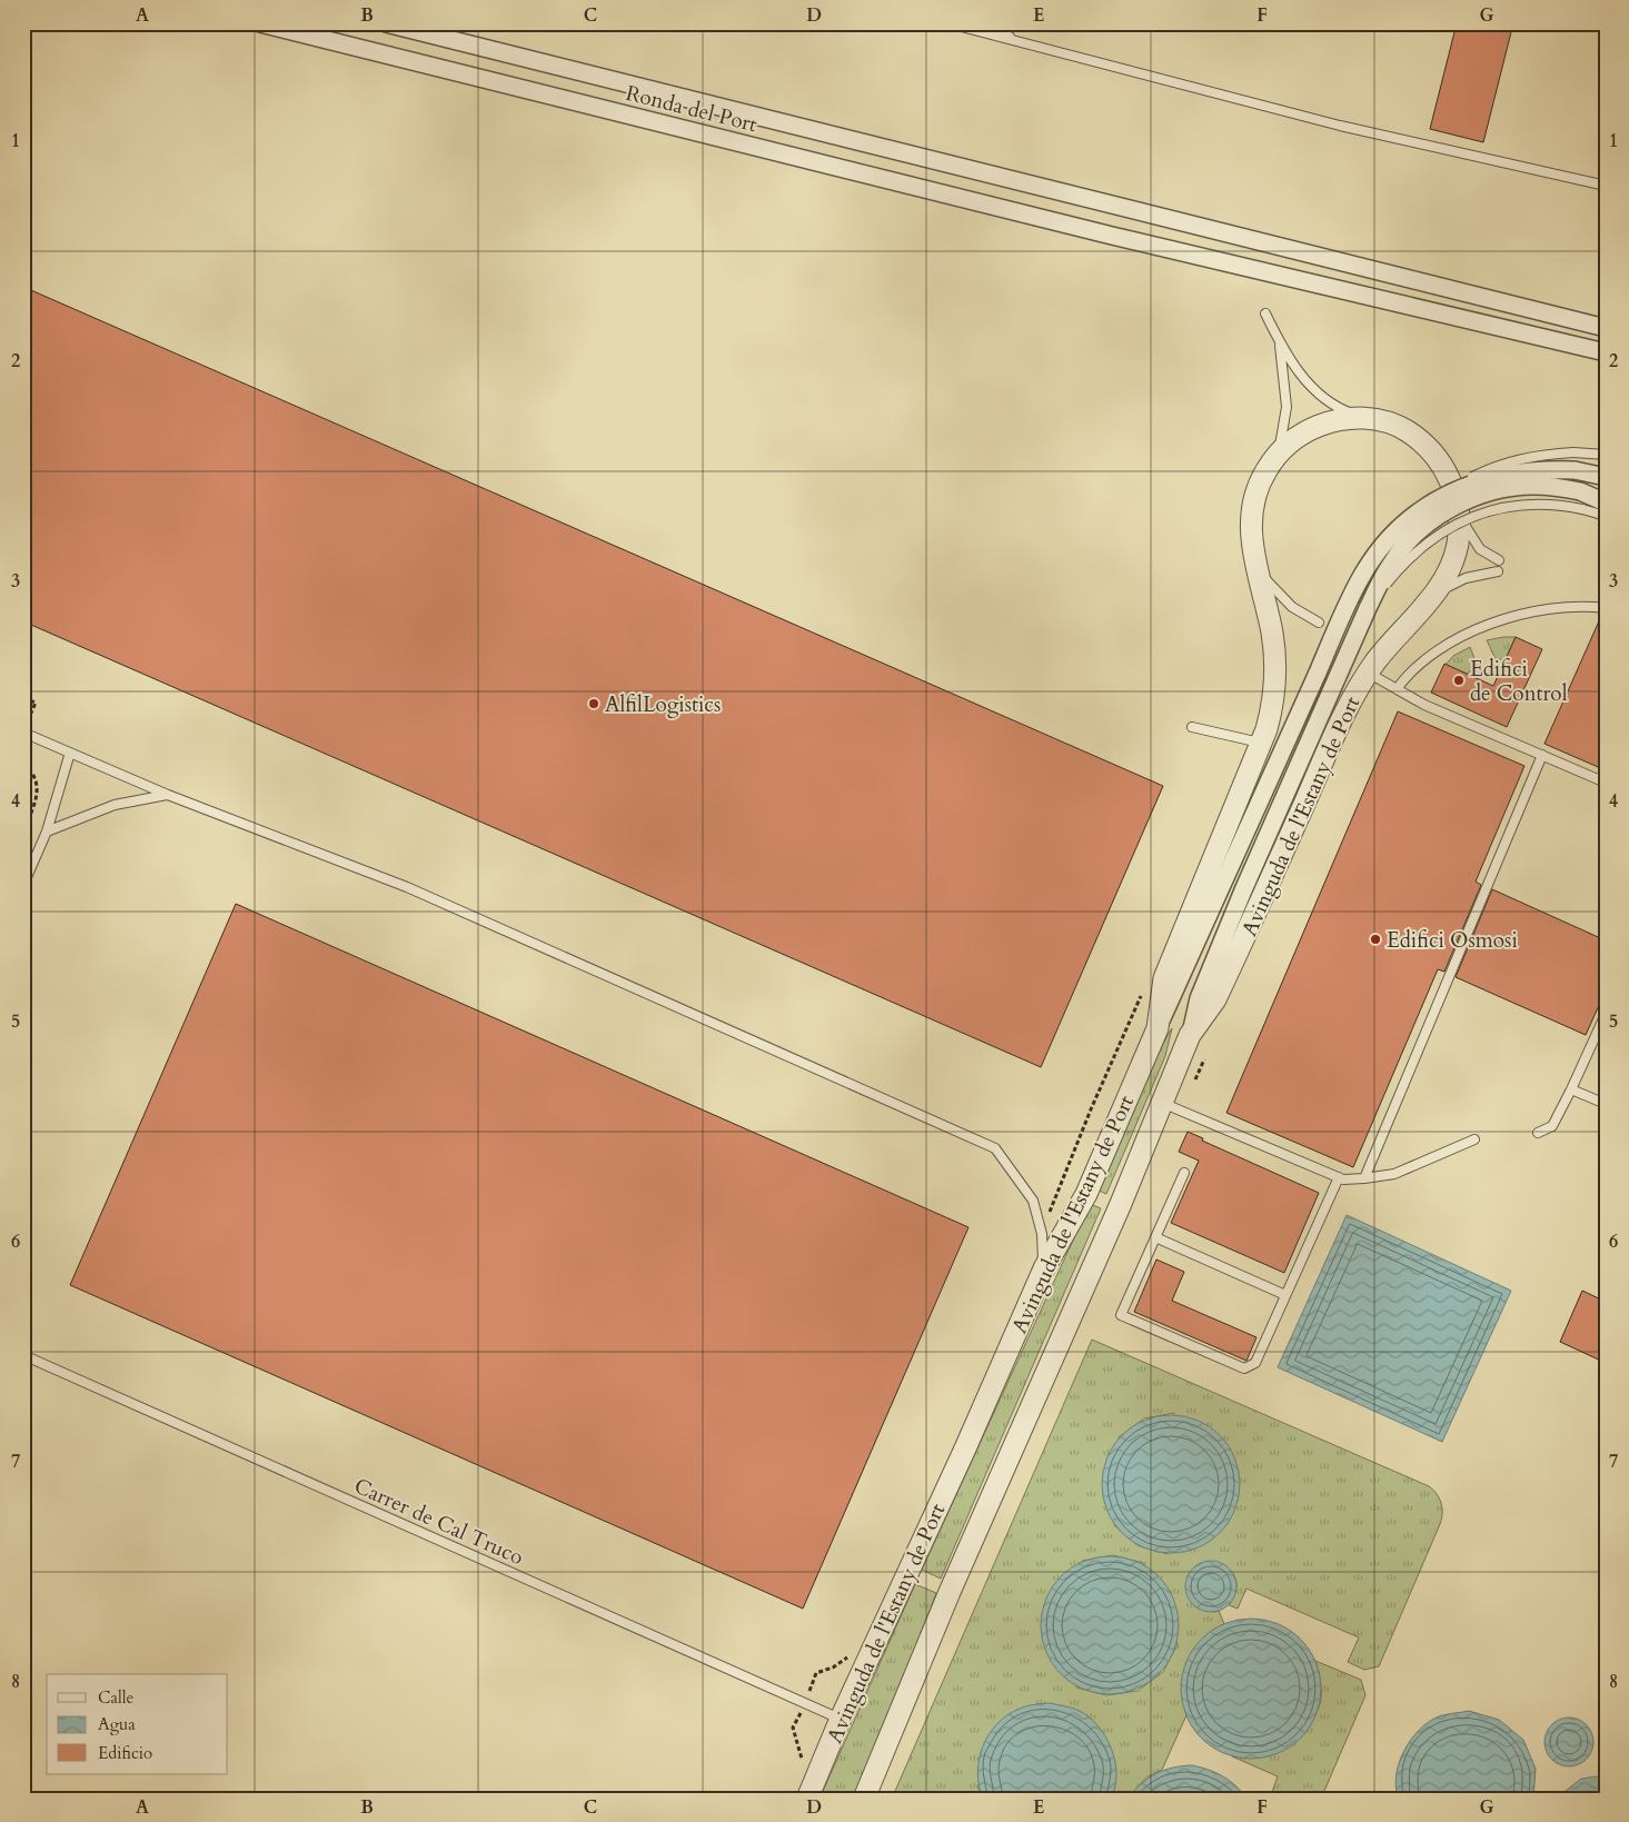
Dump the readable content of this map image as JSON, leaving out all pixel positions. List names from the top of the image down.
{
  "streets": {
    "street": ["Ronda del Port", "Avinguda de l'Estany de Port"],
    "lane": ["Carrer de Cal Truco"]
  },
  "crossings": [
    ["Avinguda de l'Estany de Port", "Carrer de Cal Truco"]
  ],
  "places": ["Edifici de Control", "AlfilLogistics", "Edifici Osmosi"],
  "legend": ["Calle", "Agua", "Edificio"],
  "grid": {
    "columns": [
      "A",
      "B",
      "C",
      "D",
      "E",
      "F",
      "G"
    ],
    "rows": [
      "1",
      "2",
      "3",
      "4",
      "5",
      "6",
      "7",
      "8"
    ]
  }
}
